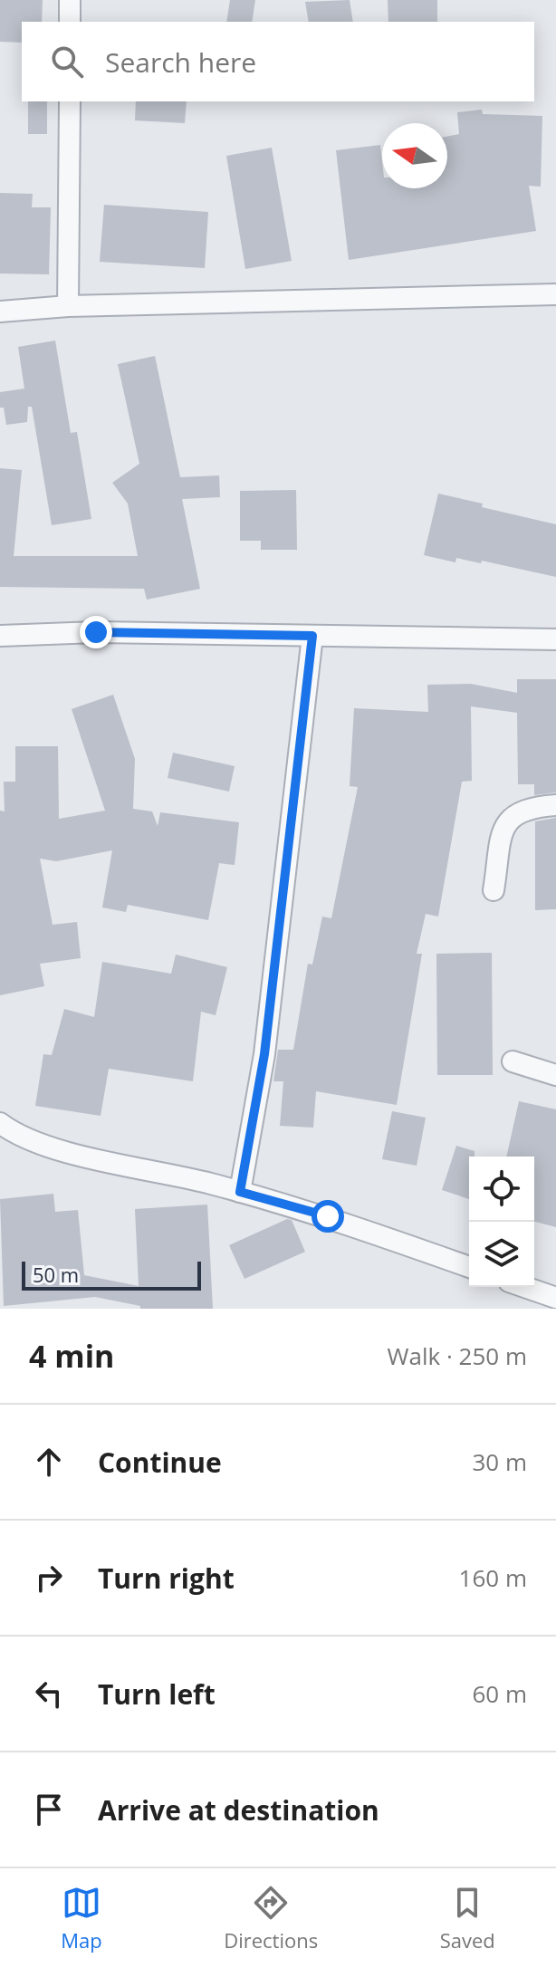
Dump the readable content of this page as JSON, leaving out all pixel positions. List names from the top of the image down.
{
  "scale_bar": "50 m",
  "north": "left",
  "page": {
    "search": "Search here",
    "scale": "50 m",
    "heading": ["4 min", "Walk · 250 m"],
    "list": [
      ["Continue", "30 m"],
      ["Turn right", "160 m"],
      ["Turn left", "60 m"],
      "Arrive at destination"
    ],
    "nav": ["Map", "Directions", "Saved"]
  }
}
